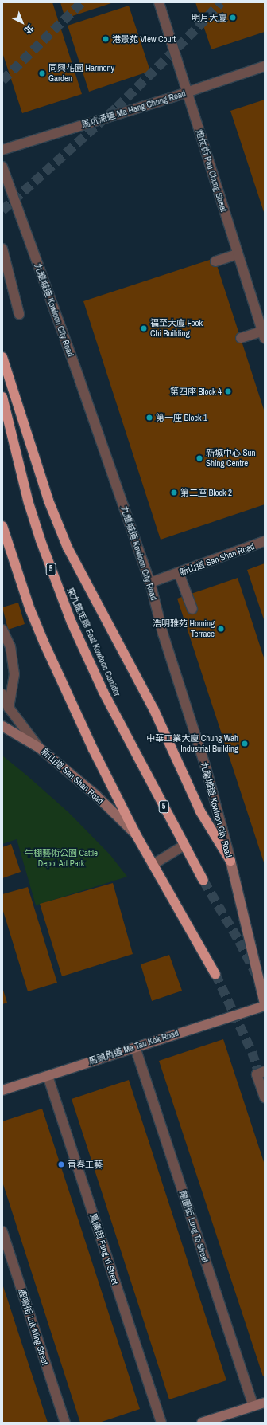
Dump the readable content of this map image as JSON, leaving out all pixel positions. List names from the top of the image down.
{
  "streets": {
    "highway": ["5", "東九龍走廊 East Kowloon Corridor"],
    "main road": ["九龍城道 Kowloon City Road", "新山道 San Shan Road", "馬頭角道 Ma Tau Kok Road"],
    "street": [
      "馬坑涌道 Ma Hang Chung Road",
      "炮仗街 Pau Chung Street",
      "龍圖街 Lung To Street",
      "鳳儀街 Fung Yi Street",
      "鹿鳴街 Luk Ming Street"
    ]
  },
  "crossings": [
    ["馬坑涌道 Ma Hang Chung Road", "炮仗街 Pau Chung Street"],
    ["九龍城道 Kowloon City Road", "新山道 San Shan Road"],
    ["九龍城道 Kowloon City Road", "馬頭角道 Ma Tau Kok Road"],
    ["馬頭角道 Ma Tau Kok Road", "龍圖街 Lung To Street"],
    ["馬頭角道 Ma Tau Kok Road", "鳳儀街 Fung Yi Street"]
  ],
  "parks": ["牛棚藝術公園 Cattle Depot Art Park"],
  "places": [
    "明月大廈",
    "港景苑 View Court",
    "同興花園 Harmony Garden",
    "福至大廈 Fook Chi Building",
    "第四座 Block 4",
    "第一座 Block 1",
    "新城中心 Sun Shing Centre",
    "第二座 Block 2",
    "浩明雅苑 Homing Terrace",
    "中華工業大廈 Chung Wah Industrial Building",
    "青春工藝"
  ],
  "north": "bottom right"
}
